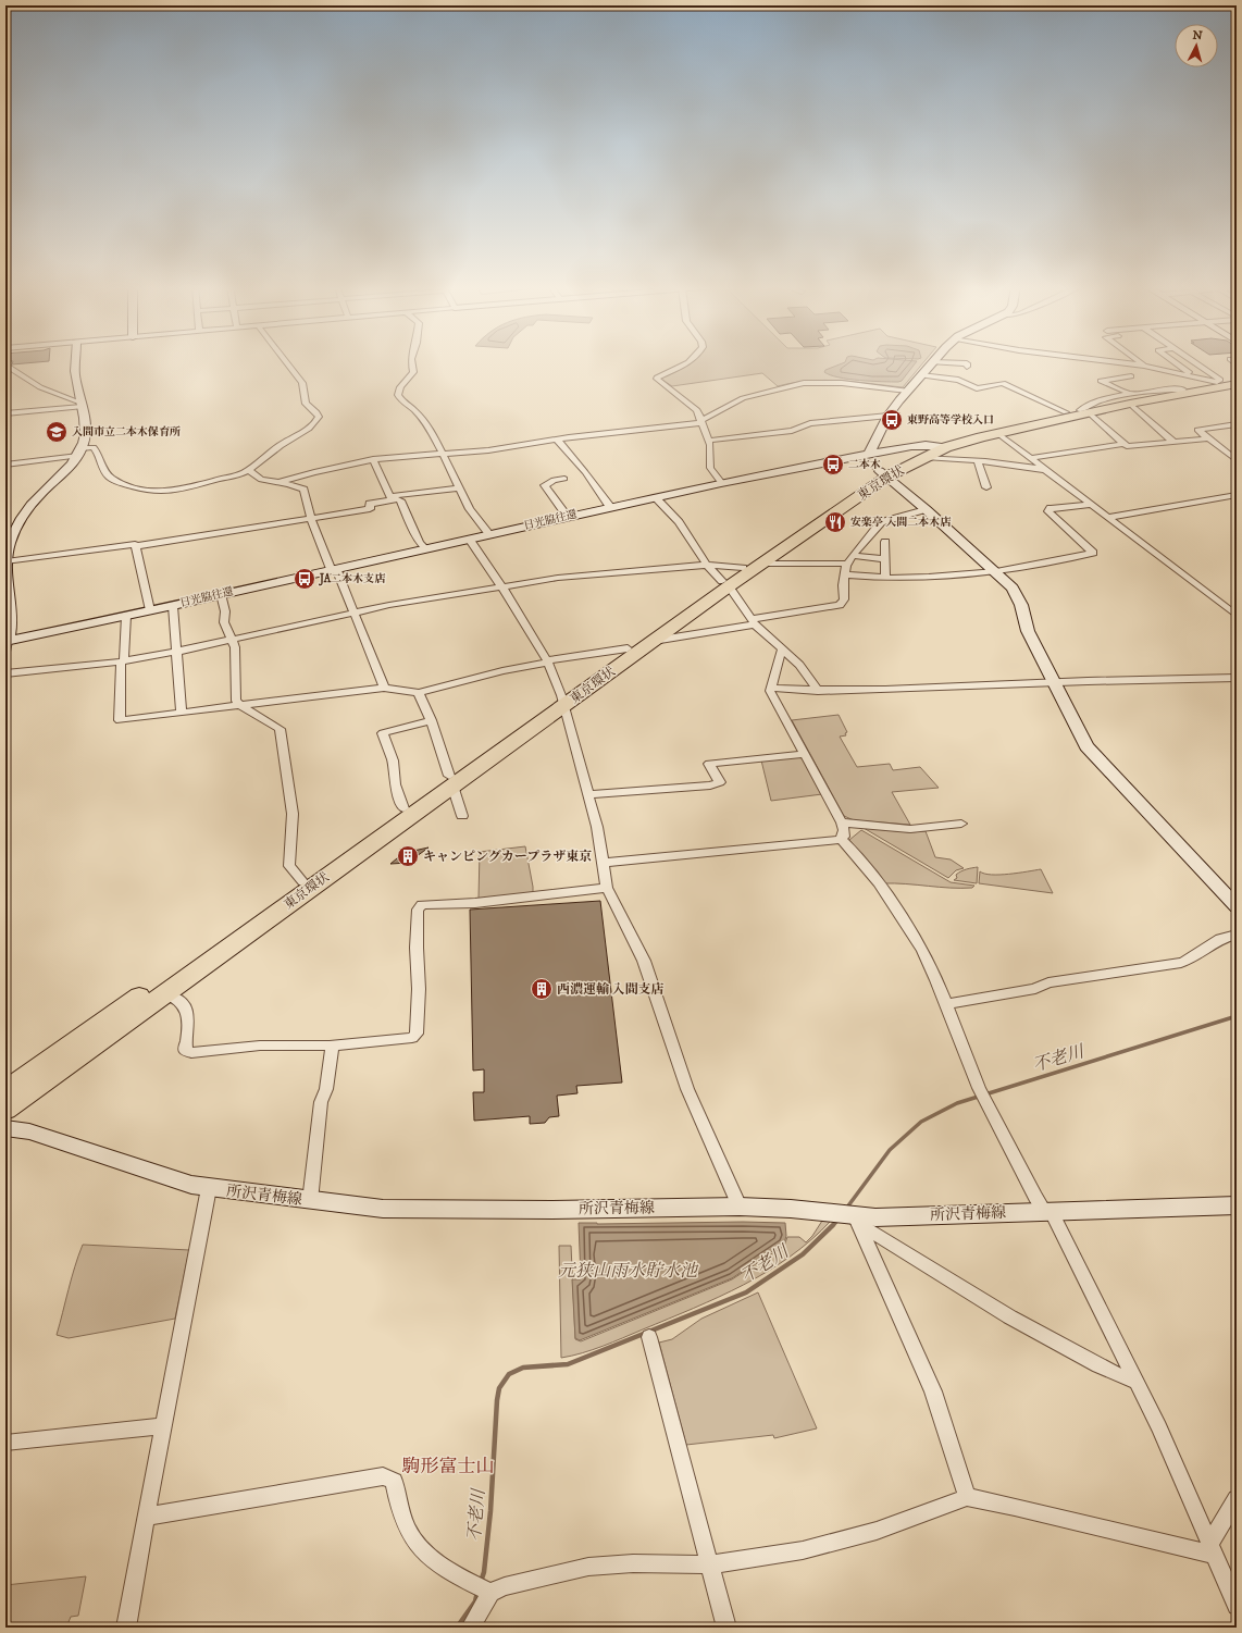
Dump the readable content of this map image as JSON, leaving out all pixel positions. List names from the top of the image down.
{
  "streets": {
    "highway": ["東京環状"],
    "street": ["日光脇往還", "所沢青梅線"]
  },
  "crossings": [
    ["東京環状", "日光脇往還"]
  ],
  "districts": ["駒形富士山"],
  "water": ["不老川", "元狭山雨水貯水池"],
  "places": {
    "bus stop": ["東野高等学校入口", "二本木", "JA二本木支店"],
    "school or university": ["入間市立二本木保育所"],
    "restaurant": ["安楽亭 入間二本木店"],
    "building": ["キャンピングカープラザ東京", "西濃運輸 入間支店"]
  },
  "north": "top"
}
